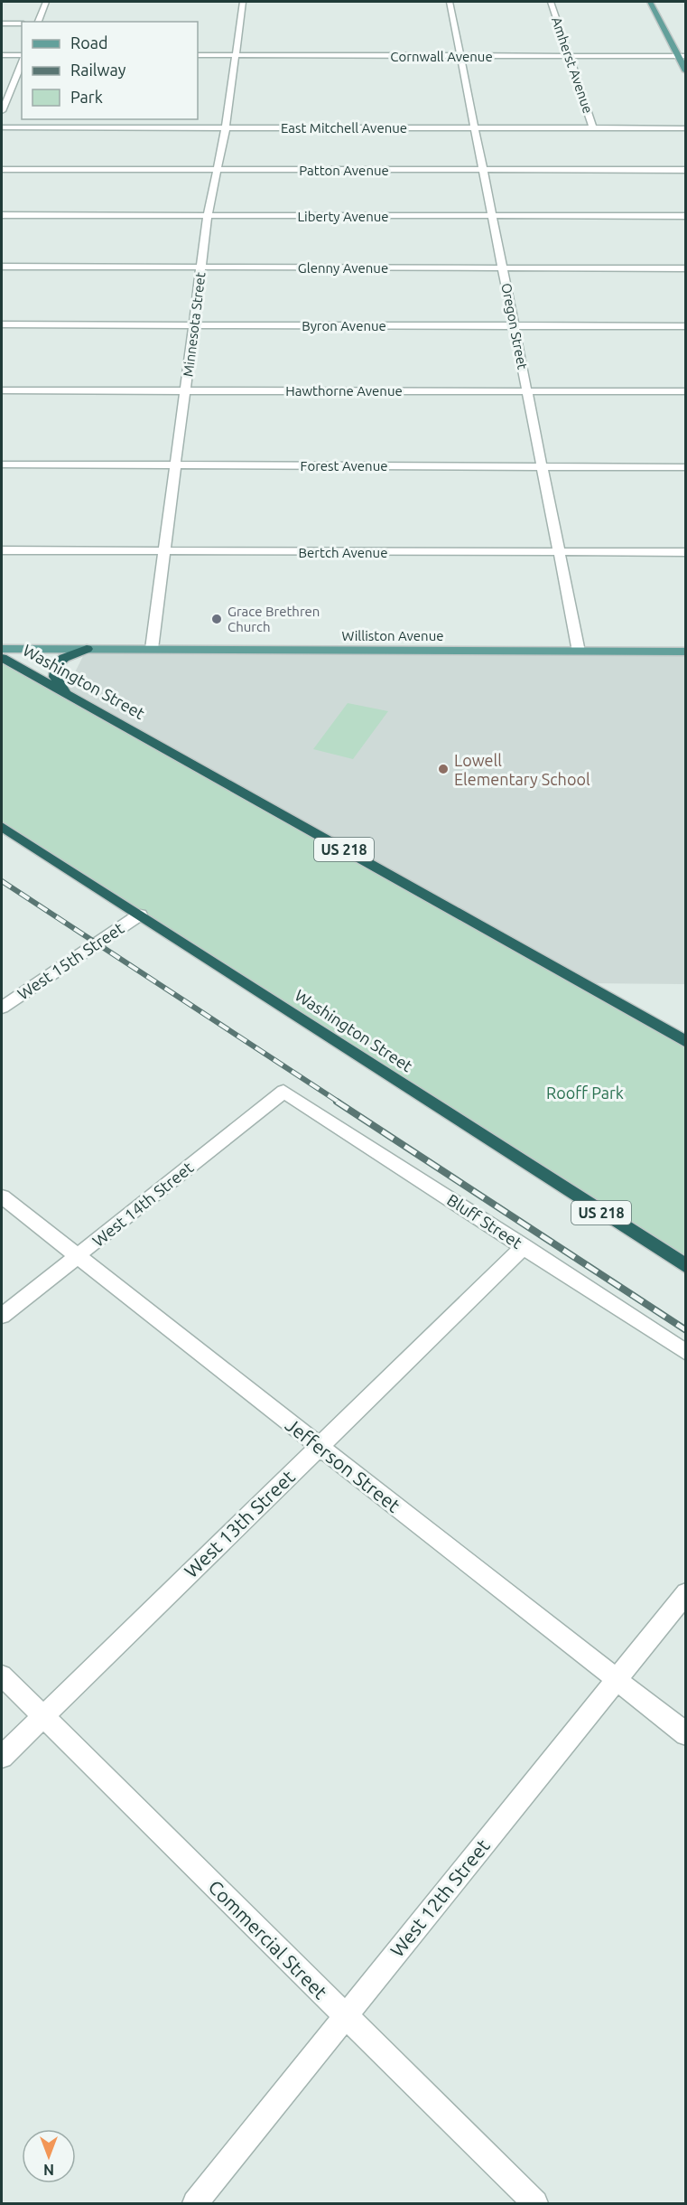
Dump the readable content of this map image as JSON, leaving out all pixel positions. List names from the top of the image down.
{
  "streets": {
    "highway": ["Washington Street", "US 218"],
    "main road": ["Williston Avenue"],
    "street": [
      "Cornwall Avenue",
      "Amherst Avenue",
      "East Mitchell Avenue",
      "Patton Avenue",
      "Liberty Avenue",
      "Glenny Avenue",
      "Minnesota Street",
      "Byron Avenue",
      "Oregon Street",
      "Hawthorne Avenue",
      "Forest Avenue",
      "Bertch Avenue",
      "West 15th Street",
      "West 14th Street",
      "Bluff Street",
      "Jefferson Street",
      "West 13th Street",
      "West 12th Street",
      "Commercial Street"
    ]
  },
  "crossings": [
    ["Cornwall Avenue", "Amherst Avenue"],
    ["Cornwall Avenue", "Minnesota Street"],
    ["Cornwall Avenue", "Oregon Street"],
    ["Amherst Avenue", "East Mitchell Avenue"],
    ["East Mitchell Avenue", "Minnesota Street"],
    ["East Mitchell Avenue", "Oregon Street"],
    ["Patton Avenue", "Minnesota Street"],
    ["Patton Avenue", "Oregon Street"],
    ["Liberty Avenue", "Minnesota Street"],
    ["Liberty Avenue", "Oregon Street"],
    ["Glenny Avenue", "Minnesota Street"],
    ["Glenny Avenue", "Oregon Street"],
    ["Minnesota Street", "Byron Avenue"],
    ["Minnesota Street", "Hawthorne Avenue"],
    ["Minnesota Street", "Forest Avenue"],
    ["Minnesota Street", "Bertch Avenue"],
    ["Minnesota Street", "Williston Avenue"],
    ["Byron Avenue", "Oregon Street"],
    ["Oregon Street", "Hawthorne Avenue"],
    ["Oregon Street", "Forest Avenue"],
    ["Oregon Street", "Bertch Avenue"],
    ["Oregon Street", "Williston Avenue"],
    ["Washington Street", "West 15th Street"],
    ["West 14th Street", "Bluff Street"],
    ["West 14th Street", "Jefferson Street"],
    ["Bluff Street", "West 13th Street"],
    ["Jefferson Street", "West 13th Street"],
    ["Jefferson Street", "West 12th Street"],
    ["West 13th Street", "Commercial Street"],
    ["West 12th Street", "Commercial Street"]
  ],
  "parks": ["Rooff Park"],
  "places": ["Grace Brethren Church", "Lowell Elementary School"],
  "legend": ["Road", "Railway", "Park"],
  "north": "bottom"
}
